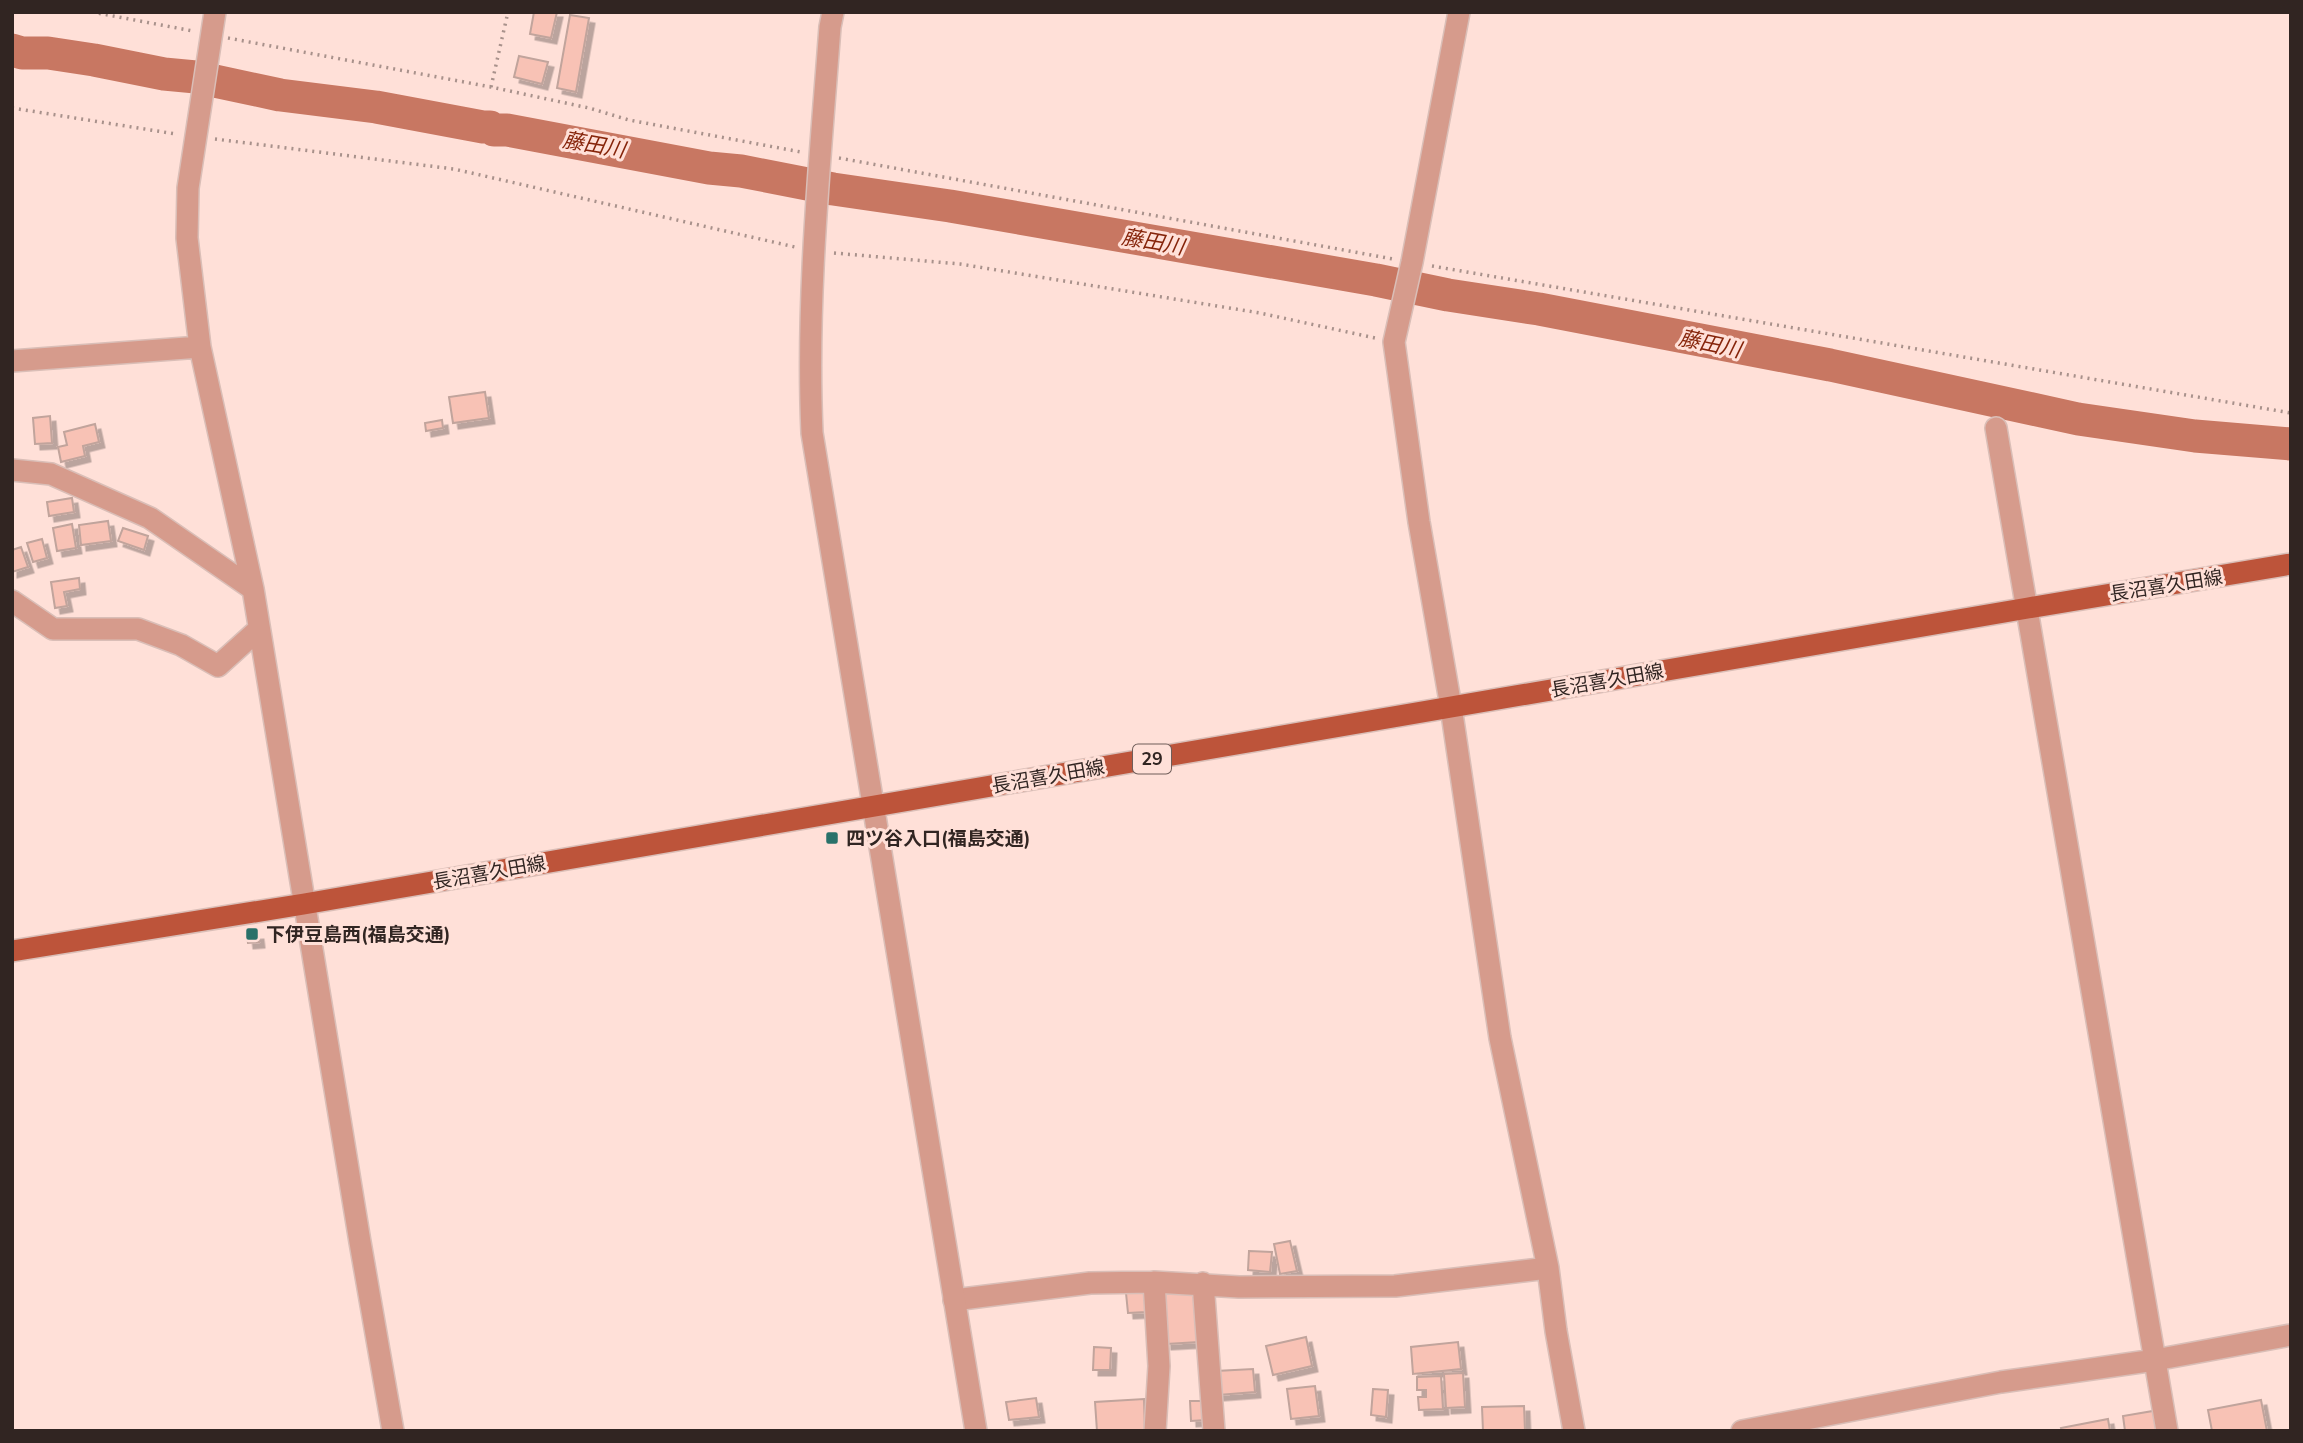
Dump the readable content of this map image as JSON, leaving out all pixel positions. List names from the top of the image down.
{
  "streets": {
    "main road": ["長沼喜久田線", "29"]
  },
  "water": ["藤田川"],
  "places": {
    "transit": ["四ツ谷入口(福島交通)", "下伊豆島西(福島交通)"]
  }
}
